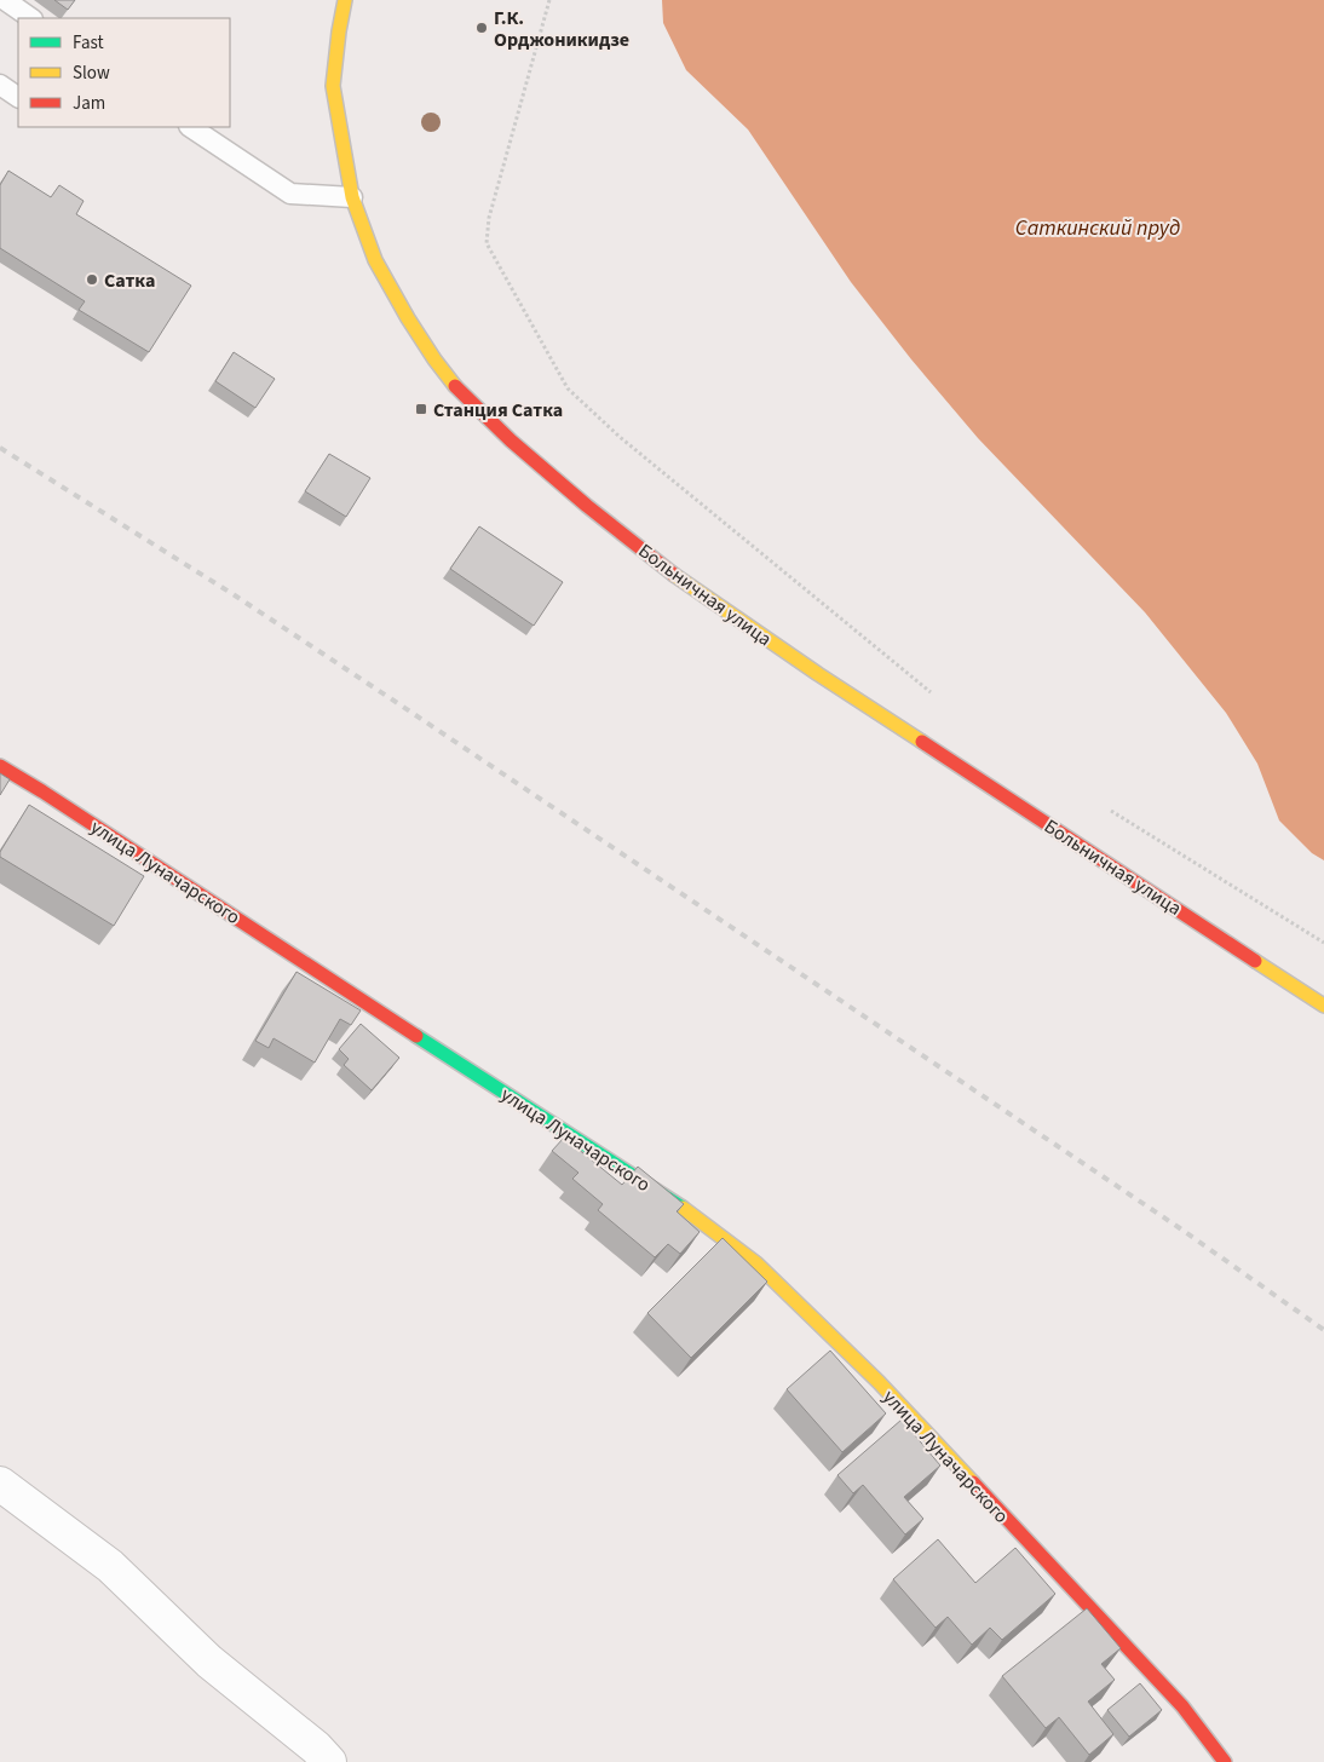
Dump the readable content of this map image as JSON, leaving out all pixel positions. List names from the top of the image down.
{
  "streets": {
    "street": ["Больничная улица", "улица Луначарского"]
  },
  "water": ["Саткинский пруд"],
  "places": {
    "other": ["Г.К. Орджоникидзе", "Сатка"],
    "transit": ["Станция Сатка"]
  },
  "legend": ["Fast", "Slow", "Jam"]
}
